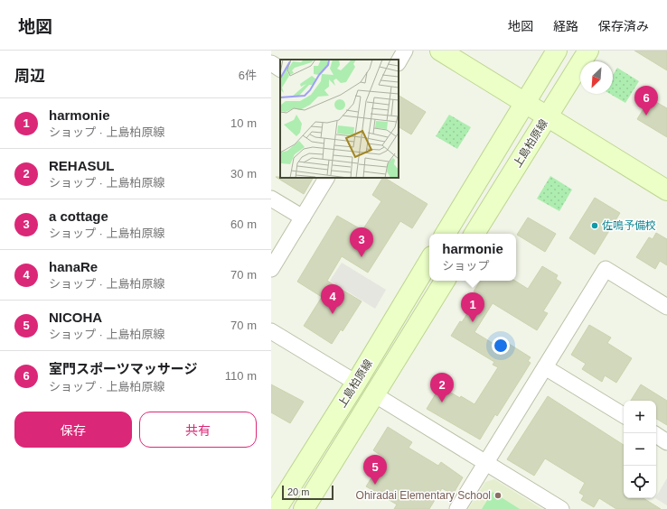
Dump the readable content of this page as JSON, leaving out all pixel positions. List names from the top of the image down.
{
  "streets": {
    "street": ["上島柏原線"]
  },
  "places": ["佐鳴予備校", "Ohiradai Elementary School"],
  "scale_bar": "20 m",
  "north": "bottom left",
  "page": {
    "header": "地図",
    "nav": ["地図", "経路", "保存済み"],
    "heading": ["周辺", "6件"],
    "pins": [
      "6",
      "3",
      "4",
      "1",
      "2",
      "5"
    ],
    "list": [
      {
        "mark": "1",
        "name": "harmonie",
        "note": "ショップ · 上島柏原線",
        "value": "10 m"
      },
      {
        "mark": "2",
        "name": "REHASUL",
        "note": "ショップ · 上島柏原線",
        "value": "30 m"
      },
      {
        "mark": "3",
        "name": "a cottage",
        "note": "ショップ · 上島柏原線",
        "value": "60 m"
      },
      {
        "mark": "4",
        "name": "hanaRe",
        "note": "ショップ · 上島柏原線",
        "value": "70 m"
      },
      {
        "mark": "5",
        "name": "NICOHA",
        "note": "ショップ · 上島柏原線",
        "value": "70 m"
      },
      {
        "mark": "6",
        "name": "室門スポーツマッサージ",
        "note": "ショップ · 上島柏原線",
        "value": "110 m"
      }
    ],
    "popup": ["harmonie", "ショップ"],
    "buttons": ["保存", "共有"],
    "map_buttons": ["+", "−"],
    "scale": "20 m"
  }
}
